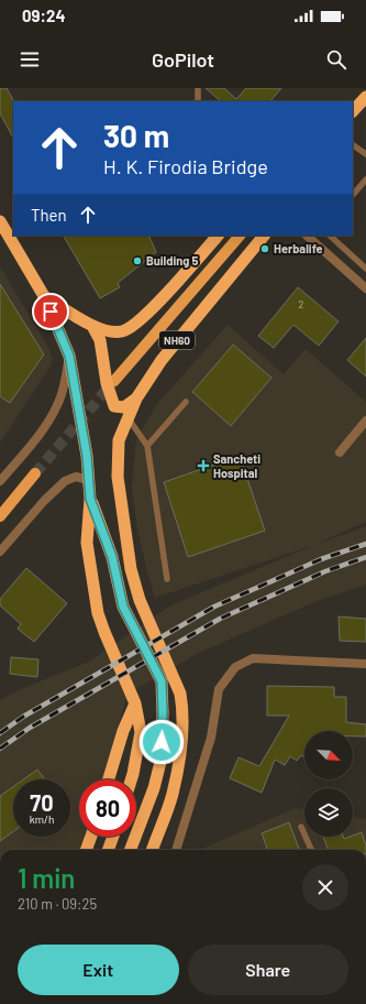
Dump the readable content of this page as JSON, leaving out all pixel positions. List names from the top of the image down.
{
  "streets": {
    "highway": ["NH60"]
  },
  "places": {
    "other": ["Herbalife", "Building 5"],
    "health": ["Sancheti Hospital"]
  },
  "house_numbers": ["2"],
  "north": "bottom right",
  "page": {
    "status": "09:24",
    "header": "GoPilot",
    "turn": ["30 m", "H. K. Firodia Bridge"],
    "then": "Then",
    "speed": "70 km/h",
    "limit": "80",
    "heading": ["1 min", "210 m · 09:25"],
    "buttons": ["Exit", "Share"]
  }
}
